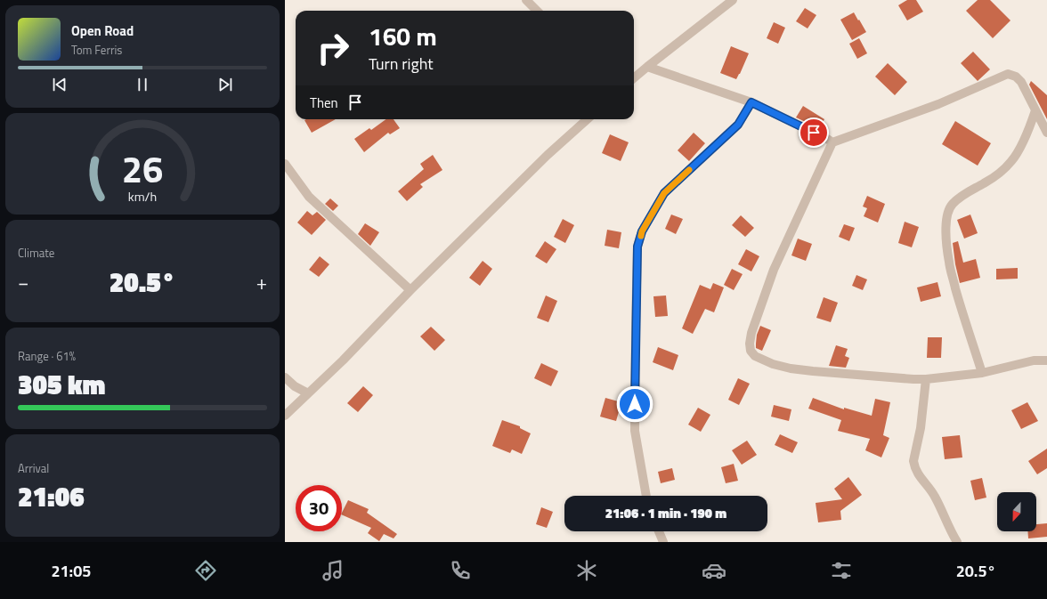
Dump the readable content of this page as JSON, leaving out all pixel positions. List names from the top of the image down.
{
  "north": "bottom",
  "page": {
    "turn": ["160 m", "Turn right"],
    "song": ["Open Road", "Tom Ferris"],
    "then": "Then",
    "tile": [
      "Climate",
      ["Range · 61%", "305 km"],
      ["Arrival", "21:06"]
    ],
    "heat": ["−", "20.5°", "+"],
    "limit": "30",
    "trip": "21:06 · 1 min · 190 m",
    "tabs": ["21:05", "20.5°"],
    "gauge": ["26", "km/h"]
  }
}
